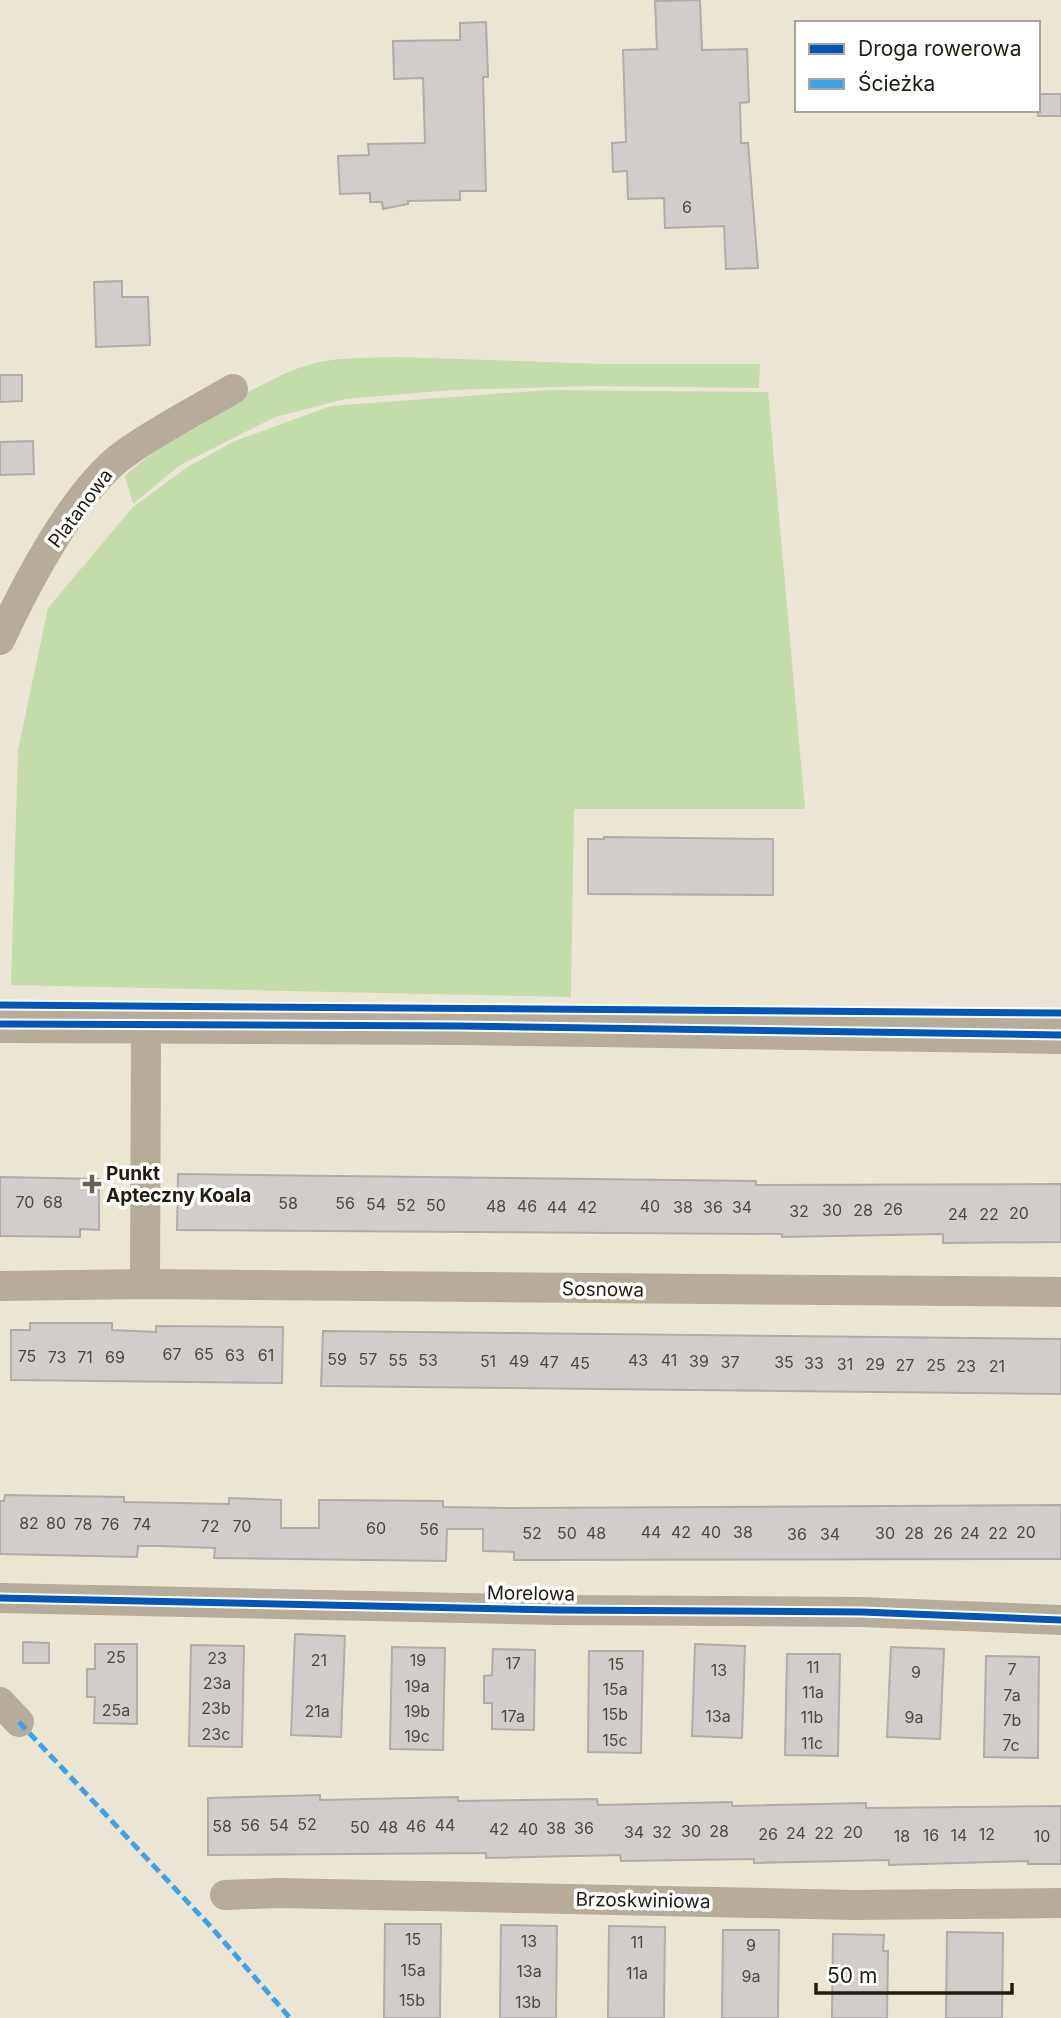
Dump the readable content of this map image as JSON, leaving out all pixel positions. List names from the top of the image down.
{
  "streets": {
    "street": [
      "Platanowa",
      "Sosnowa",
      "Morelowa",
      "Brzoskwiniowa"
    ]
  },
  "places": {
    "health": ["Punkt Apteczny Koala"]
  },
  "house_numbers": [
    "6",
    "70",
    "68",
    "58",
    "56",
    "54",
    "52",
    "50",
    "48",
    "46",
    "40",
    "44",
    "42",
    "38",
    "36",
    "34",
    "26",
    "30",
    "28",
    "32",
    "20",
    "24",
    "22",
    "67",
    "65",
    "63",
    "61",
    "75",
    "73",
    "71",
    "69",
    "59",
    "57",
    "55",
    "53",
    "43",
    "41",
    "51",
    "49",
    "39",
    "47",
    "37",
    "35",
    "45",
    "33",
    "31",
    "29",
    "27",
    "25",
    "23",
    "21",
    "82",
    "80",
    "78",
    "76",
    "74",
    "72",
    "70",
    "60",
    "56",
    "44",
    "42",
    "40",
    "38",
    "20",
    "52",
    "50",
    "48",
    "30",
    "28",
    "26",
    "24",
    "22",
    "36",
    "34",
    "25",
    "23",
    "21",
    "19",
    "17",
    "15",
    "11",
    "7",
    "13",
    "9",
    "23a",
    "19a",
    "15a",
    "11a",
    "7a",
    "23b",
    "25a",
    "21a",
    "19b",
    "15b",
    "17a",
    "13a",
    "11b",
    "9a",
    "7b",
    "23c",
    "19c",
    "15c",
    "11c",
    "7c",
    "52",
    "56",
    "54",
    "44",
    "58",
    "46",
    "50",
    "48",
    "38",
    "36",
    "42",
    "40",
    "30",
    "28",
    "34",
    "32",
    "20",
    "24",
    "22",
    "26",
    "12",
    "16",
    "14",
    "18",
    "10",
    "15",
    "13",
    "11",
    "9",
    "15a",
    "13a",
    "11a",
    "9a",
    "15b",
    "13b"
  ],
  "legend": ["Droga rowerowa", "Ścieżka"],
  "scale_bar": "50 m"
}
